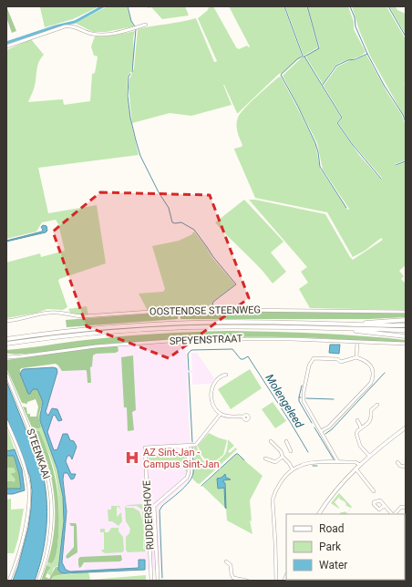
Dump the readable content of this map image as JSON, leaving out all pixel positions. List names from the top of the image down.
{
  "streets": {
    "street": [
      "OOSTENDSE STEENWEG",
      "SPEYENSTRAAT",
      "STEENKAAI",
      "RUDDERSHOVE"
    ]
  },
  "water": ["Molengeleed"],
  "places": {
    "hospital": ["AZ Sint-Jan - Campus Sint-Jan"]
  },
  "legend": ["Road", "Park", "Water"]
}
